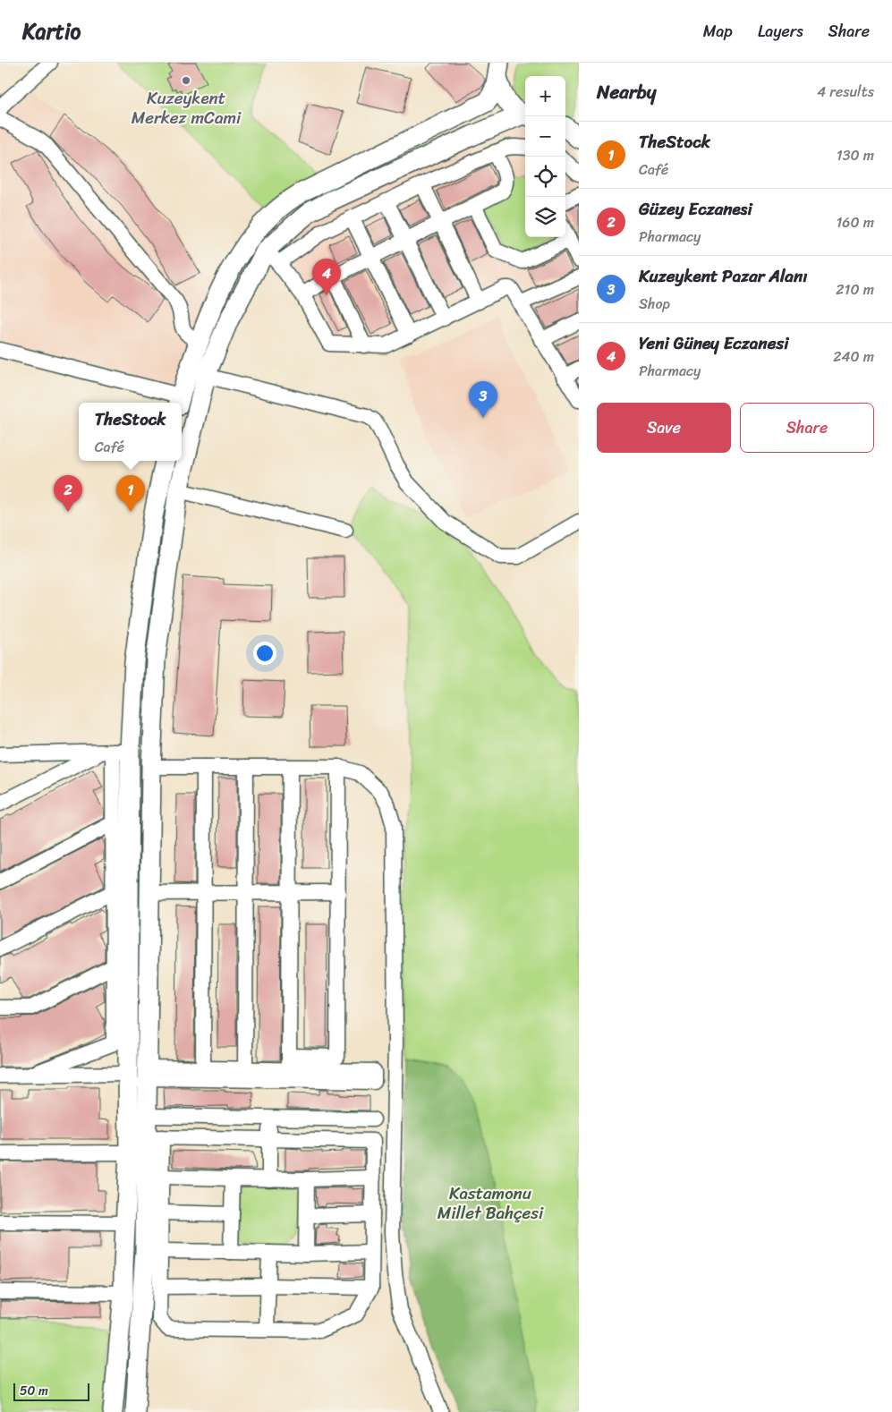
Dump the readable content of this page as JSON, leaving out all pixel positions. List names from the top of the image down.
{
  "parks": ["Kastamonu Millet Bahçesi"],
  "places": ["Kuzeykent Merkez mCami"],
  "scale_bar": "50 m",
  "page": {
    "header": "Kartio",
    "nav": ["Map", "Layers", "Share"],
    "heading": ["Nearby", "4 results"],
    "map_buttons": ["+", "−"],
    "list": [
      {
        "mark": "1",
        "name": "TheStock",
        "note": "Café",
        "value": "130 m"
      },
      {
        "mark": "2",
        "name": "Güzey Eczanesi",
        "note": "Pharmacy",
        "value": "160 m"
      },
      {
        "mark": "3",
        "name": "Kuzeykent Pazar Alanı",
        "note": "Shop",
        "value": "210 m"
      },
      {
        "mark": "4",
        "name": "Yeni Güney Eczanesi",
        "note": "Pharmacy",
        "value": "240 m"
      }
    ],
    "pins": [
      "4",
      "3",
      "1",
      "2"
    ],
    "buttons": ["Save", "Share"],
    "popup": ["TheStock", "Café"],
    "scale": "50 m"
  }
}
